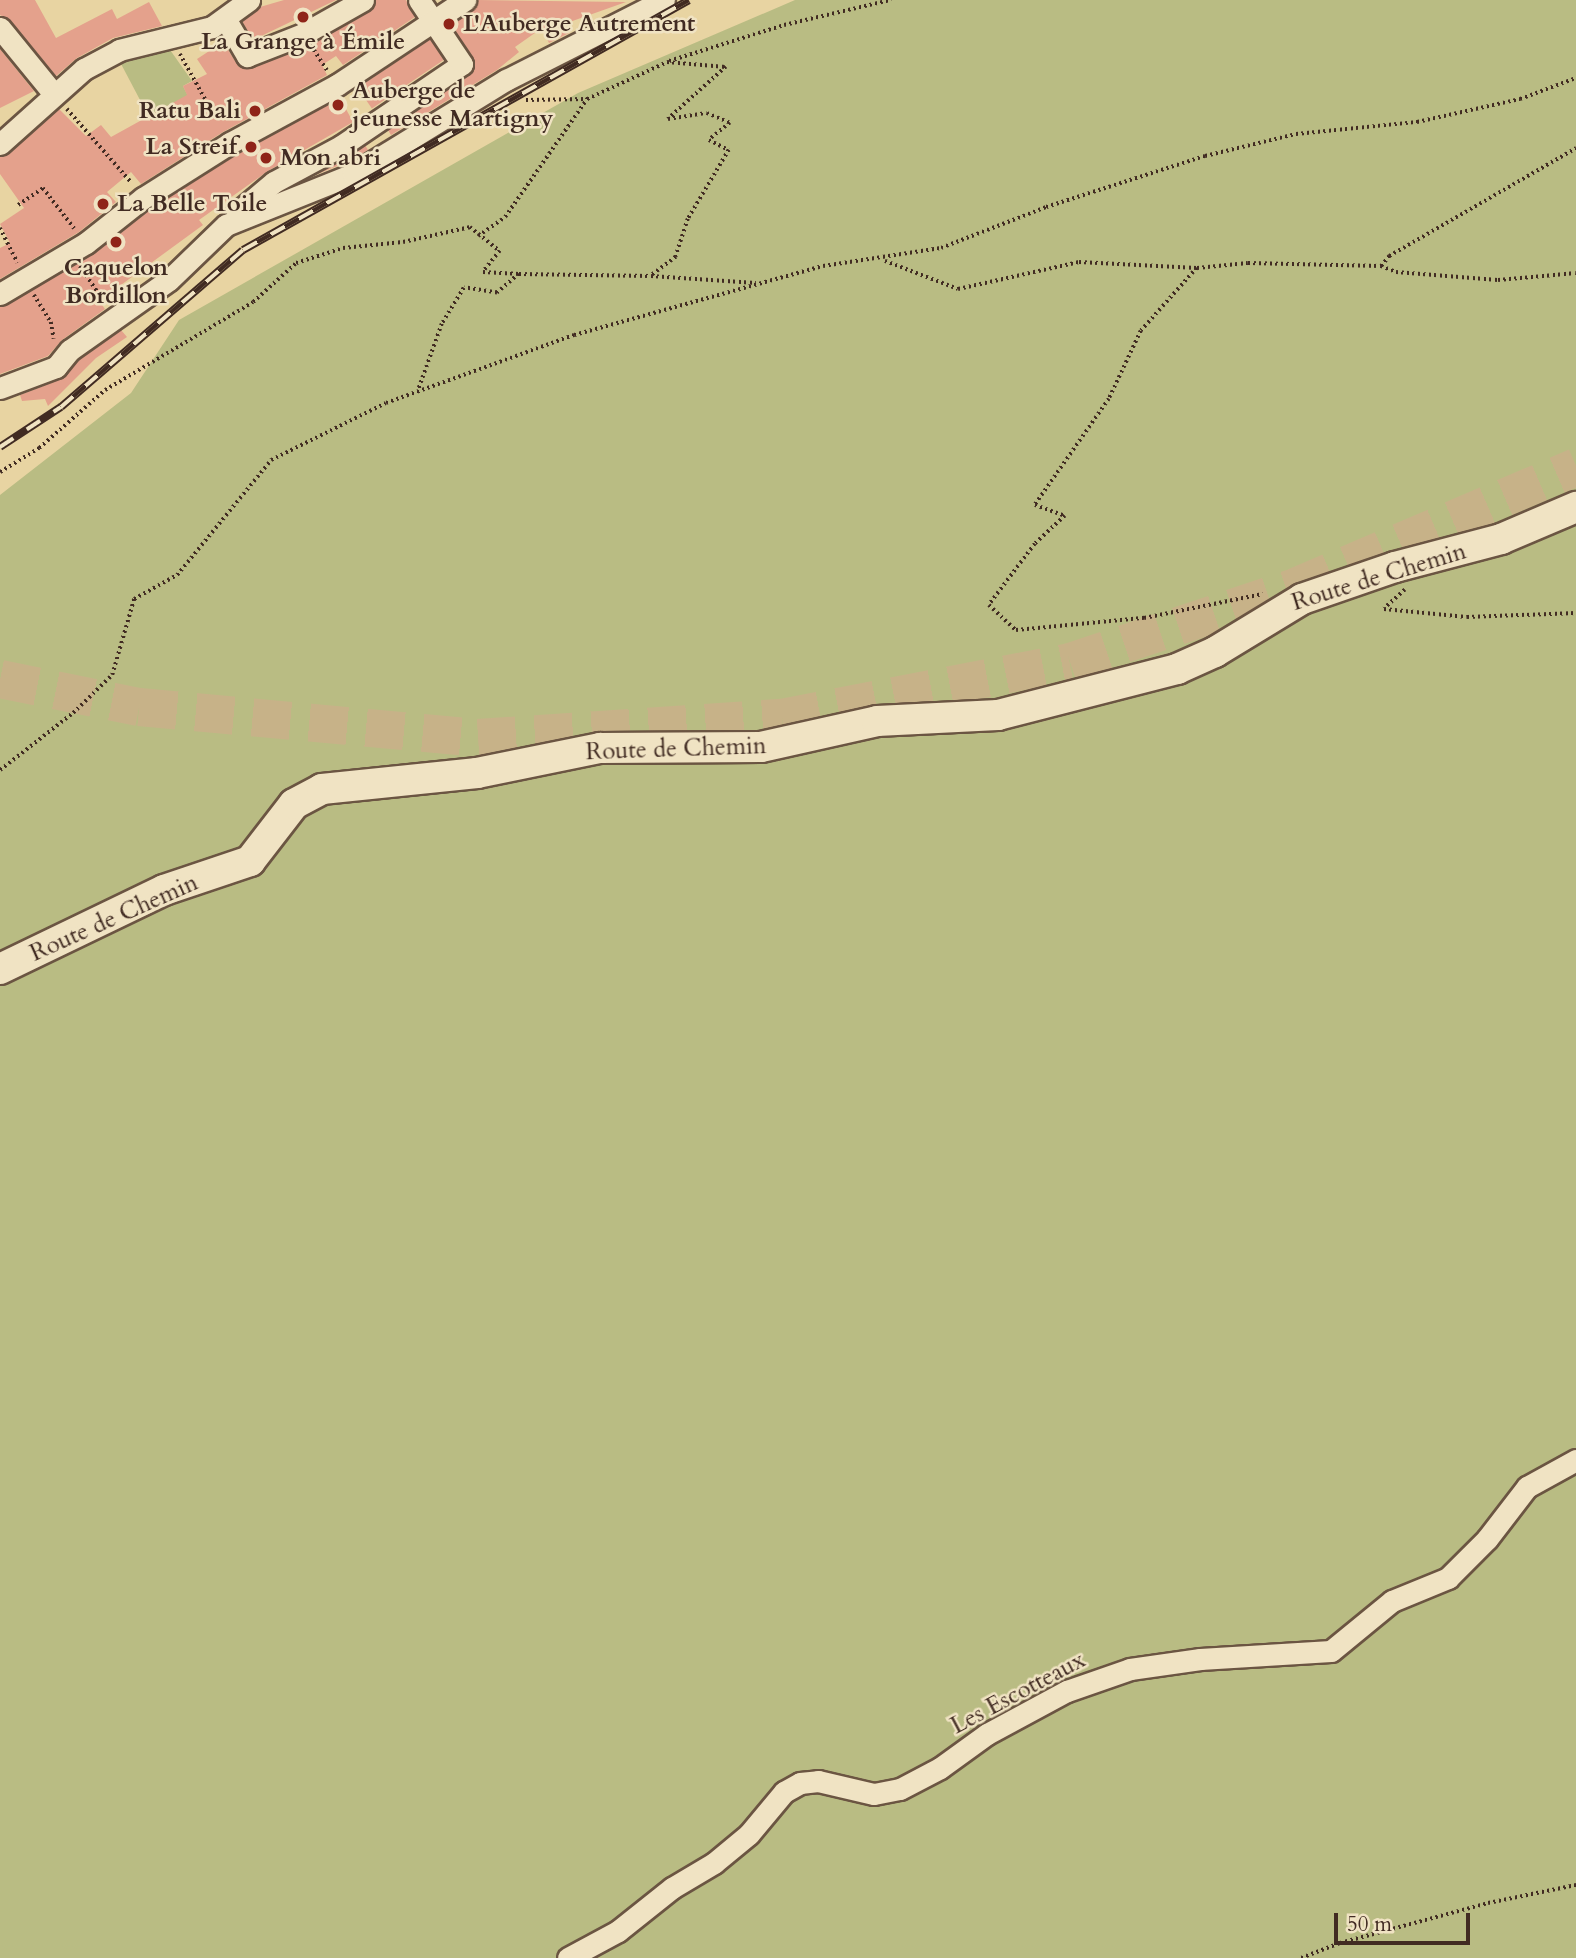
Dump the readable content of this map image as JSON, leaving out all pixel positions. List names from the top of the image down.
{
  "streets": {
    "street": ["Route de Chemin", "Les Escotteaux"]
  },
  "places": [
    "La Grange à Émile",
    "L'Auberge Autrement",
    "Auberge de jeunesse Martigny",
    "Ratu Bali",
    "La Streif",
    "Mon abri",
    "La Belle Toile",
    "Caquelon Bordillon"
  ],
  "scale_bar": "50 m"
}
